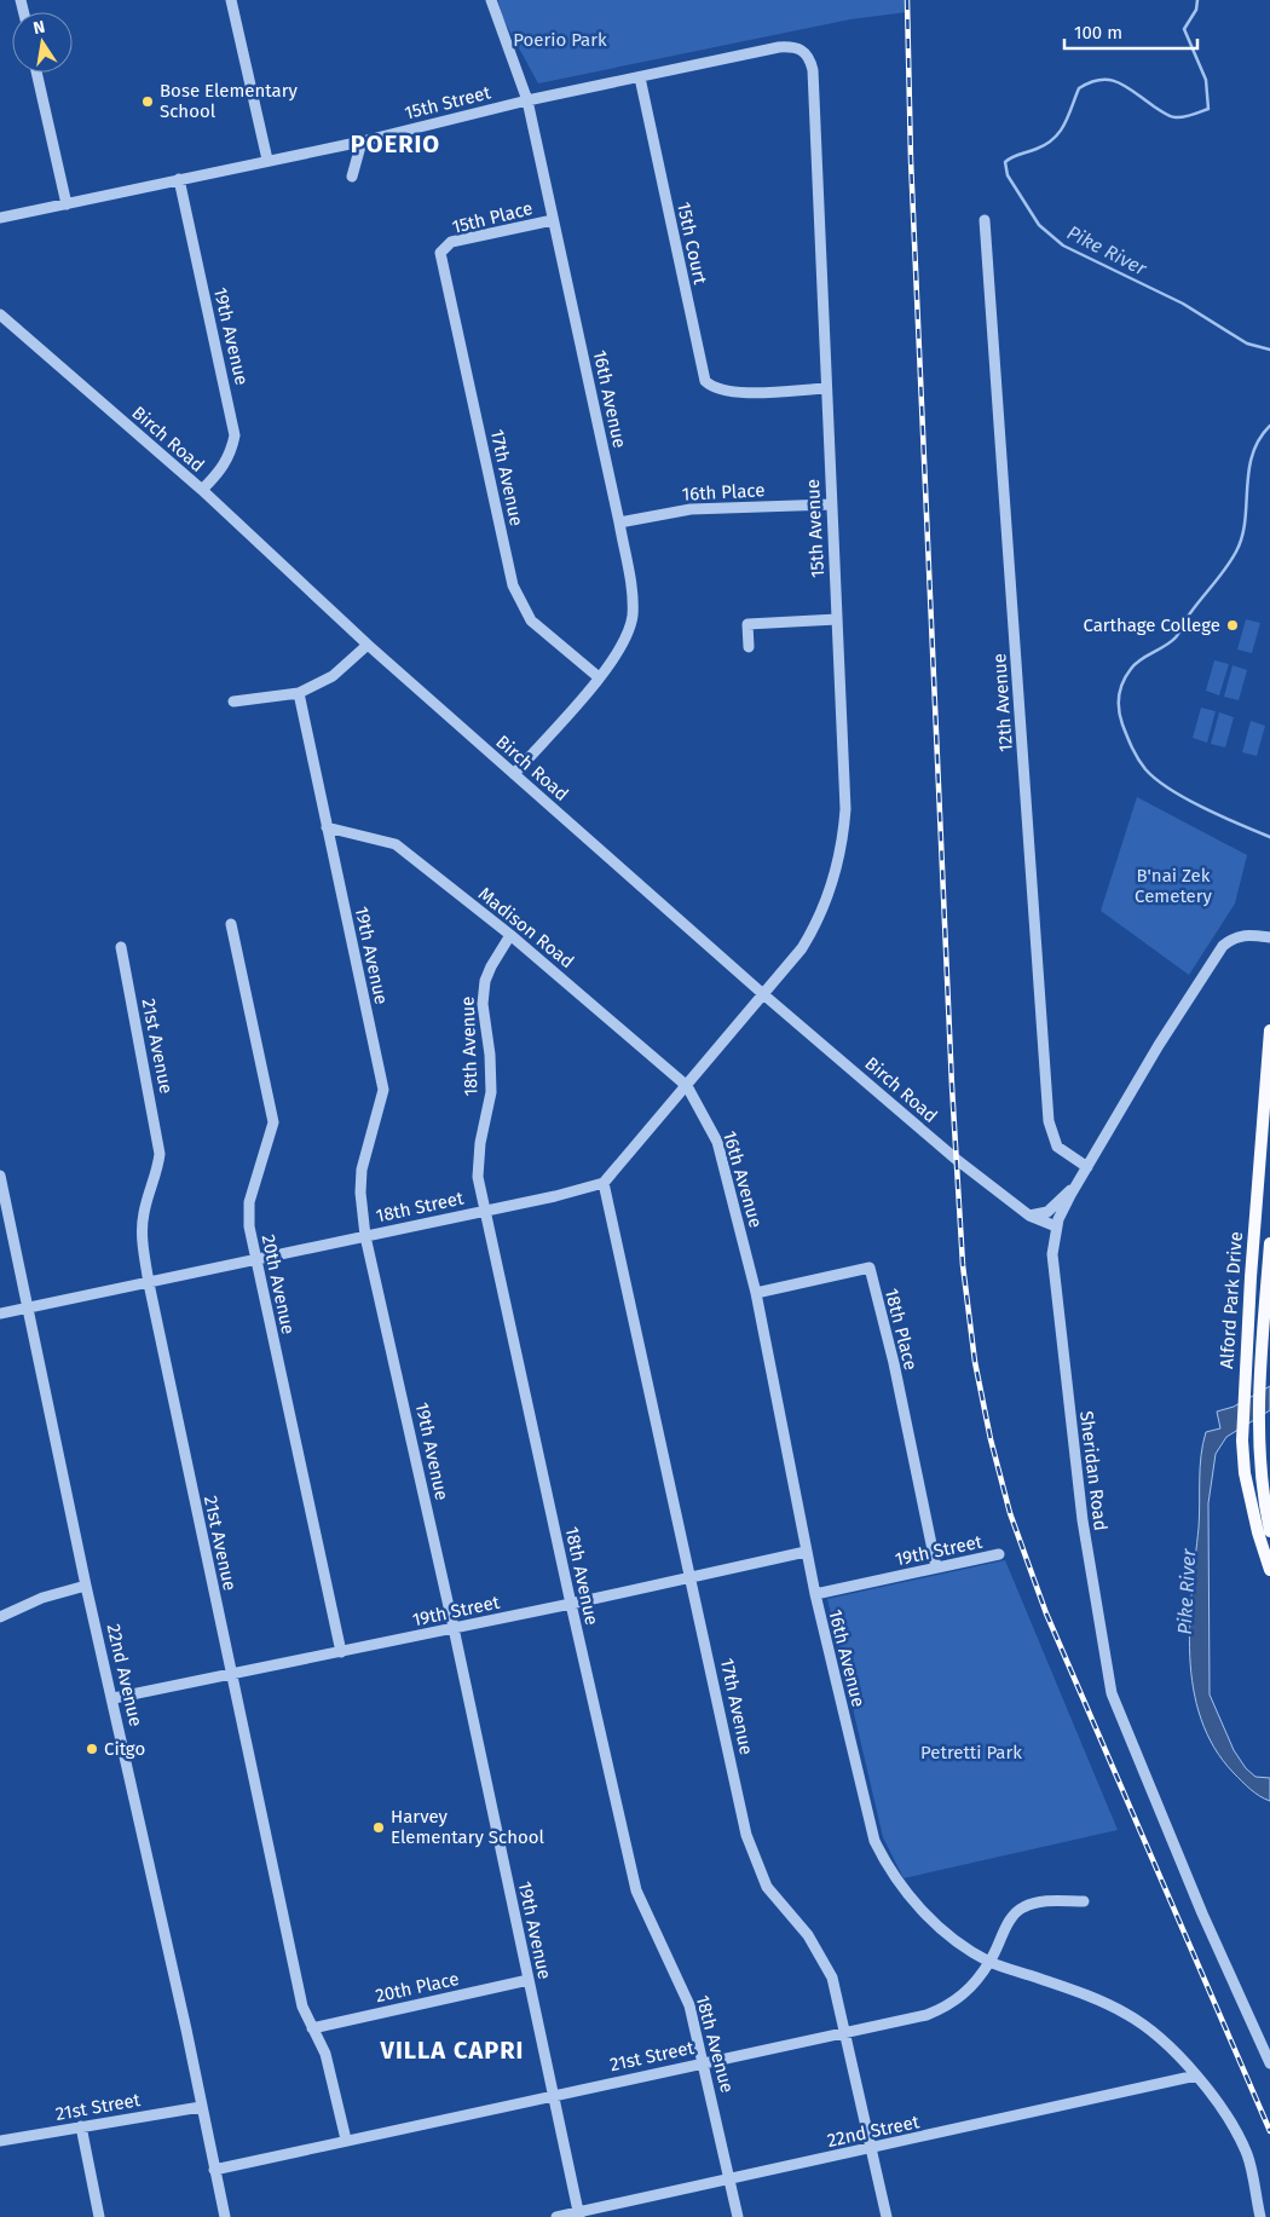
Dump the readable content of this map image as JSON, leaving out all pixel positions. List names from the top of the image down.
{
  "streets": {
    "main road": ["Alford Park Drive"],
    "street": [
      "15th Street",
      "15th Place",
      "15th Court",
      "19th Avenue",
      "16th Avenue",
      "Birch Road",
      "17th Avenue",
      "16th Place",
      "15th Avenue",
      "12th Avenue",
      "Madison Road",
      "21st Avenue",
      "18th Avenue",
      "18th Street",
      "20th Avenue",
      "18th Place",
      "Sheridan Road",
      "19th Street",
      "22nd Avenue",
      "20th Place",
      "21st Street",
      "22nd Street"
    ]
  },
  "crossings": [
    ["15th Street", "15th Court"],
    ["15th Street", "19th Avenue"],
    ["15th Street", "16th Avenue"],
    ["15th Street", "15th Avenue"],
    ["15th Place", "16th Avenue"],
    ["15th Place", "17th Avenue"],
    ["15th Court", "15th Avenue"],
    ["19th Avenue", "Birch Road"],
    ["19th Avenue", "Madison Road"],
    ["19th Avenue", "18th Street"],
    ["19th Avenue", "19th Street"],
    ["19th Avenue", "20th Place"],
    ["19th Avenue", "21st Street"],
    ["19th Avenue", "22nd Street"],
    ["16th Avenue", "Birch Road"],
    ["16th Avenue", "17th Avenue"],
    ["16th Avenue", "16th Place"],
    ["16th Avenue", "Madison Road"],
    ["16th Avenue", "18th Place"],
    ["16th Avenue", "19th Street"],
    ["16th Avenue", "21st Street"],
    ["16th Avenue", "22nd Street"],
    ["Birch Road", "15th Avenue"],
    ["Birch Road", "Sheridan Road"],
    ["17th Avenue", "18th Street"],
    ["17th Avenue", "19th Street"],
    ["17th Avenue", "21st Street"],
    ["17th Avenue", "22nd Street"],
    ["16th Place", "15th Avenue"],
    ["12th Avenue", "Sheridan Road"],
    ["Madison Road", "18th Avenue"],
    ["21st Avenue", "18th Street"],
    ["21st Avenue", "19th Street"],
    ["21st Avenue", "20th Place"],
    ["21st Avenue", "21st Street"],
    ["18th Avenue", "18th Street"],
    ["18th Avenue", "19th Street"],
    ["18th Avenue", "21st Street"],
    ["18th Avenue", "22nd Street"],
    ["18th Street", "20th Avenue"],
    ["18th Street", "22nd Avenue"],
    ["20th Avenue", "19th Street"],
    ["18th Place", "19th Street"],
    ["19th Street", "22nd Avenue"],
    ["22nd Avenue", "21st Street"]
  ],
  "districts": ["POERIO", "VILLA CAPRI"],
  "water": ["Pike River"],
  "parks": ["Poerio Park", "B'nai Zek Cemetery", "Petretti Park"],
  "places": [
    "Bose Elementary School",
    "Carthage College",
    "Citgo",
    "Harvey Elementary School"
  ],
  "scale_bar": "100 m",
  "north": "top"
}
